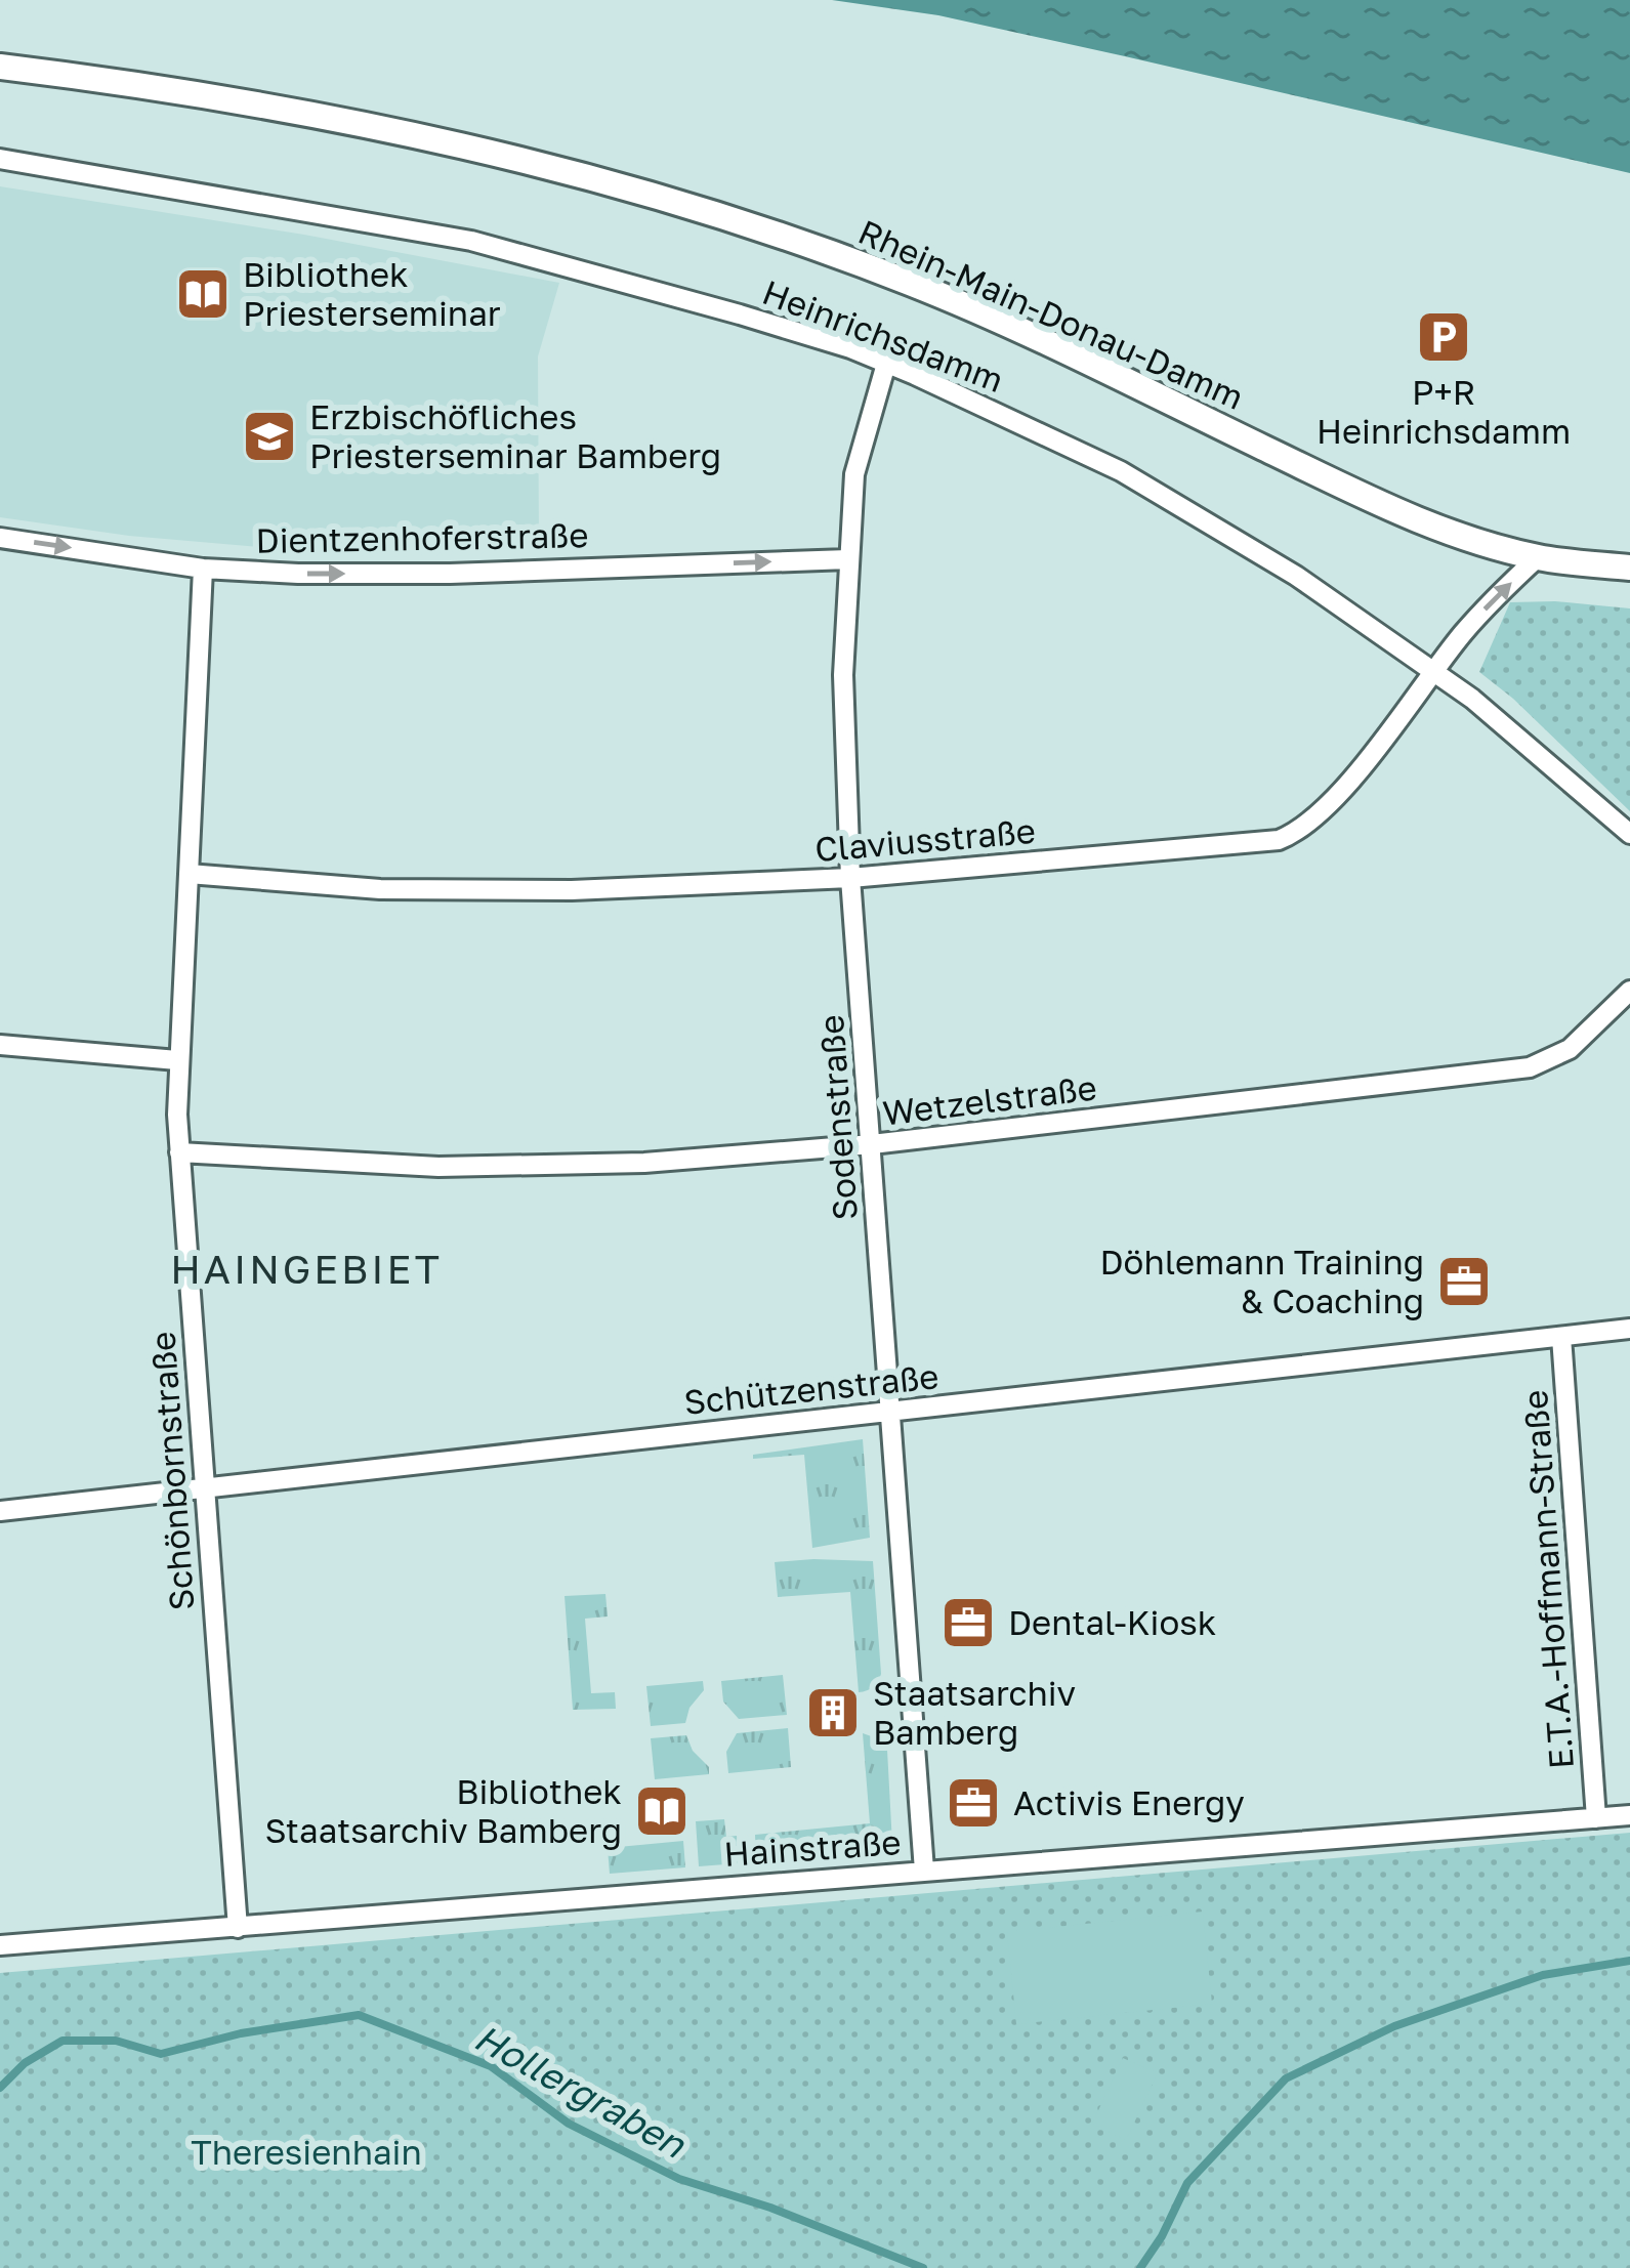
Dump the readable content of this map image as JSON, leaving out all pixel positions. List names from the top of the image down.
{
  "streets": {
    "street": [
      "Rhein-Main-Donau-Damm",
      "Heinrichsdamm",
      "Dientzenhoferstraße",
      "Claviusstraße",
      "Wetzelstraße",
      "Sodenstraße",
      "Schützenstraße",
      "Schönbornstraße",
      "E.T.A.-Hoffmann-Straße",
      "Hainstraße"
    ]
  },
  "crossings": [
    ["Rhein-Main-Donau-Damm", "Claviusstraße"],
    ["Heinrichsdamm", "Claviusstraße"],
    ["Heinrichsdamm", "Sodenstraße"],
    ["Dientzenhoferstraße", "Sodenstraße"],
    ["Dientzenhoferstraße", "Schönbornstraße"],
    ["Claviusstraße", "Sodenstraße"],
    ["Claviusstraße", "Schönbornstraße"],
    ["Wetzelstraße", "Sodenstraße"],
    ["Wetzelstraße", "Schönbornstraße"],
    ["Sodenstraße", "Schützenstraße"],
    ["Sodenstraße", "Hainstraße"],
    ["Schützenstraße", "Schönbornstraße"],
    ["Schützenstraße", "E.T.A.-Hoffmann-Straße"],
    ["Schönbornstraße", "Hainstraße"],
    ["E.T.A.-Hoffmann-Straße", "Hainstraße"]
  ],
  "one_way": ["Dientzenhoferstraße"],
  "districts": ["HAINGEBIET"],
  "water": ["Hollergraben"],
  "parks": ["Theresienhain"],
  "places": {
    "library": ["Bibliothek Priesterseminar", "Bibliothek Staatsarchiv Bamberg"],
    "parking": ["P+R Heinrichsdamm"],
    "school or university": ["Erzbischöfliches Priesterseminar Bamberg"],
    "office": ["Döhlemann Training & Coaching", "Dental-Kiosk", "Activis Energy"],
    "building": ["Staatsarchiv Bamberg"]
  }
}
